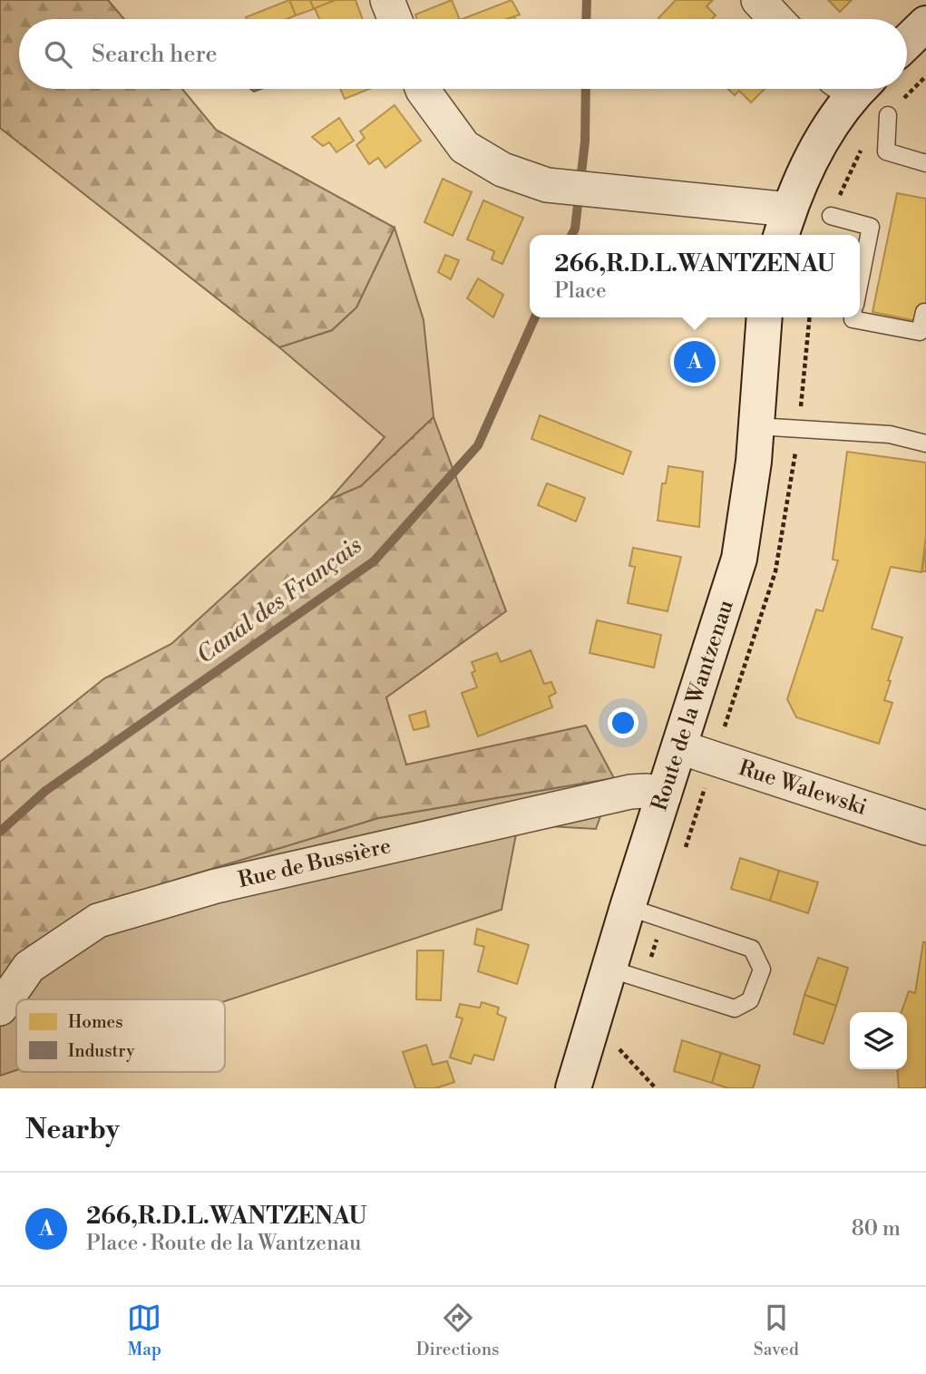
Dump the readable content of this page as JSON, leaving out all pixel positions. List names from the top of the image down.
{
  "streets": {
    "main road": ["Route de la Wantzenau"],
    "street": ["Rue Walewski", "Rue de Bussière"]
  },
  "crossings": [
    ["Route de la Wantzenau", "Rue Walewski"],
    ["Route de la Wantzenau", "Rue de Bussière"]
  ],
  "water": ["Canal des Français"],
  "legend": ["Homes", "Industry"],
  "page": {
    "search": "Search here",
    "popup": ["266,R.D.L.WANTZENAU", "Place"],
    "pins": "A",
    "heading": "Nearby",
    "list": [
      {
        "mark": "A",
        "name": "266,R.D.L.WANTZENAU",
        "note": "Place · Route de la Wantzenau",
        "value": "80 m"
      }
    ],
    "nav": ["Map", "Directions", "Saved"]
  }
}
